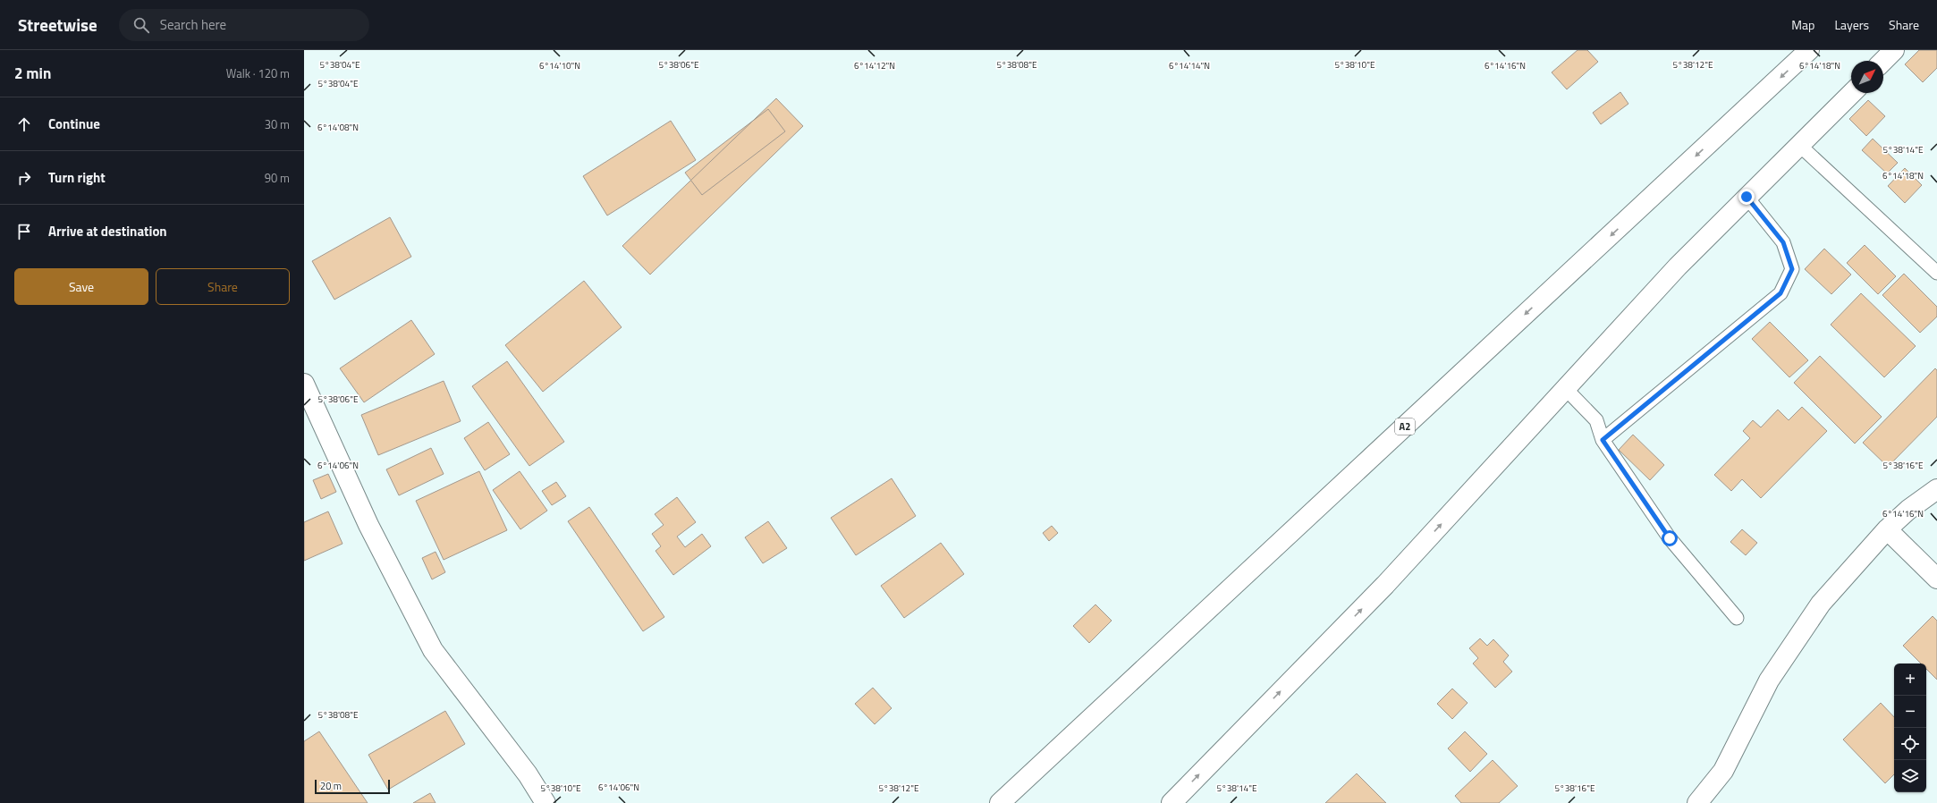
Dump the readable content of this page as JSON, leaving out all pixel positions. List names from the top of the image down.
{
  "streets": {
    "main road": ["A2"]
  },
  "scale_bar": "20 m",
  "north": "top right",
  "page": {
    "header": "Streetwise",
    "search": "Search here",
    "nav": ["Map", "Layers", "Share"],
    "heading": ["2 min", "Walk · 120 m"],
    "list": [
      ["Continue", "30 m"],
      ["Turn right", "90 m"],
      "Arrive at destination"
    ],
    "buttons": ["Save", "Share"],
    "map_buttons": ["+", "−"],
    "scale": "20 m"
  },
  "coordinates": [
    "5°38'04\"E",
    "5°38'06\"E",
    "5°38'08\"E",
    "5°38'10\"E",
    "5°38'12\"E",
    "6°14'12\"N",
    "6°14'16\"N",
    "6°14'10\"N",
    "6°14'14\"N",
    "6°14'18\"N",
    "6°14'08\"N",
    "5°38'14\"E",
    "6°14'06\"N",
    "5°38'16\"E"
  ]
}
